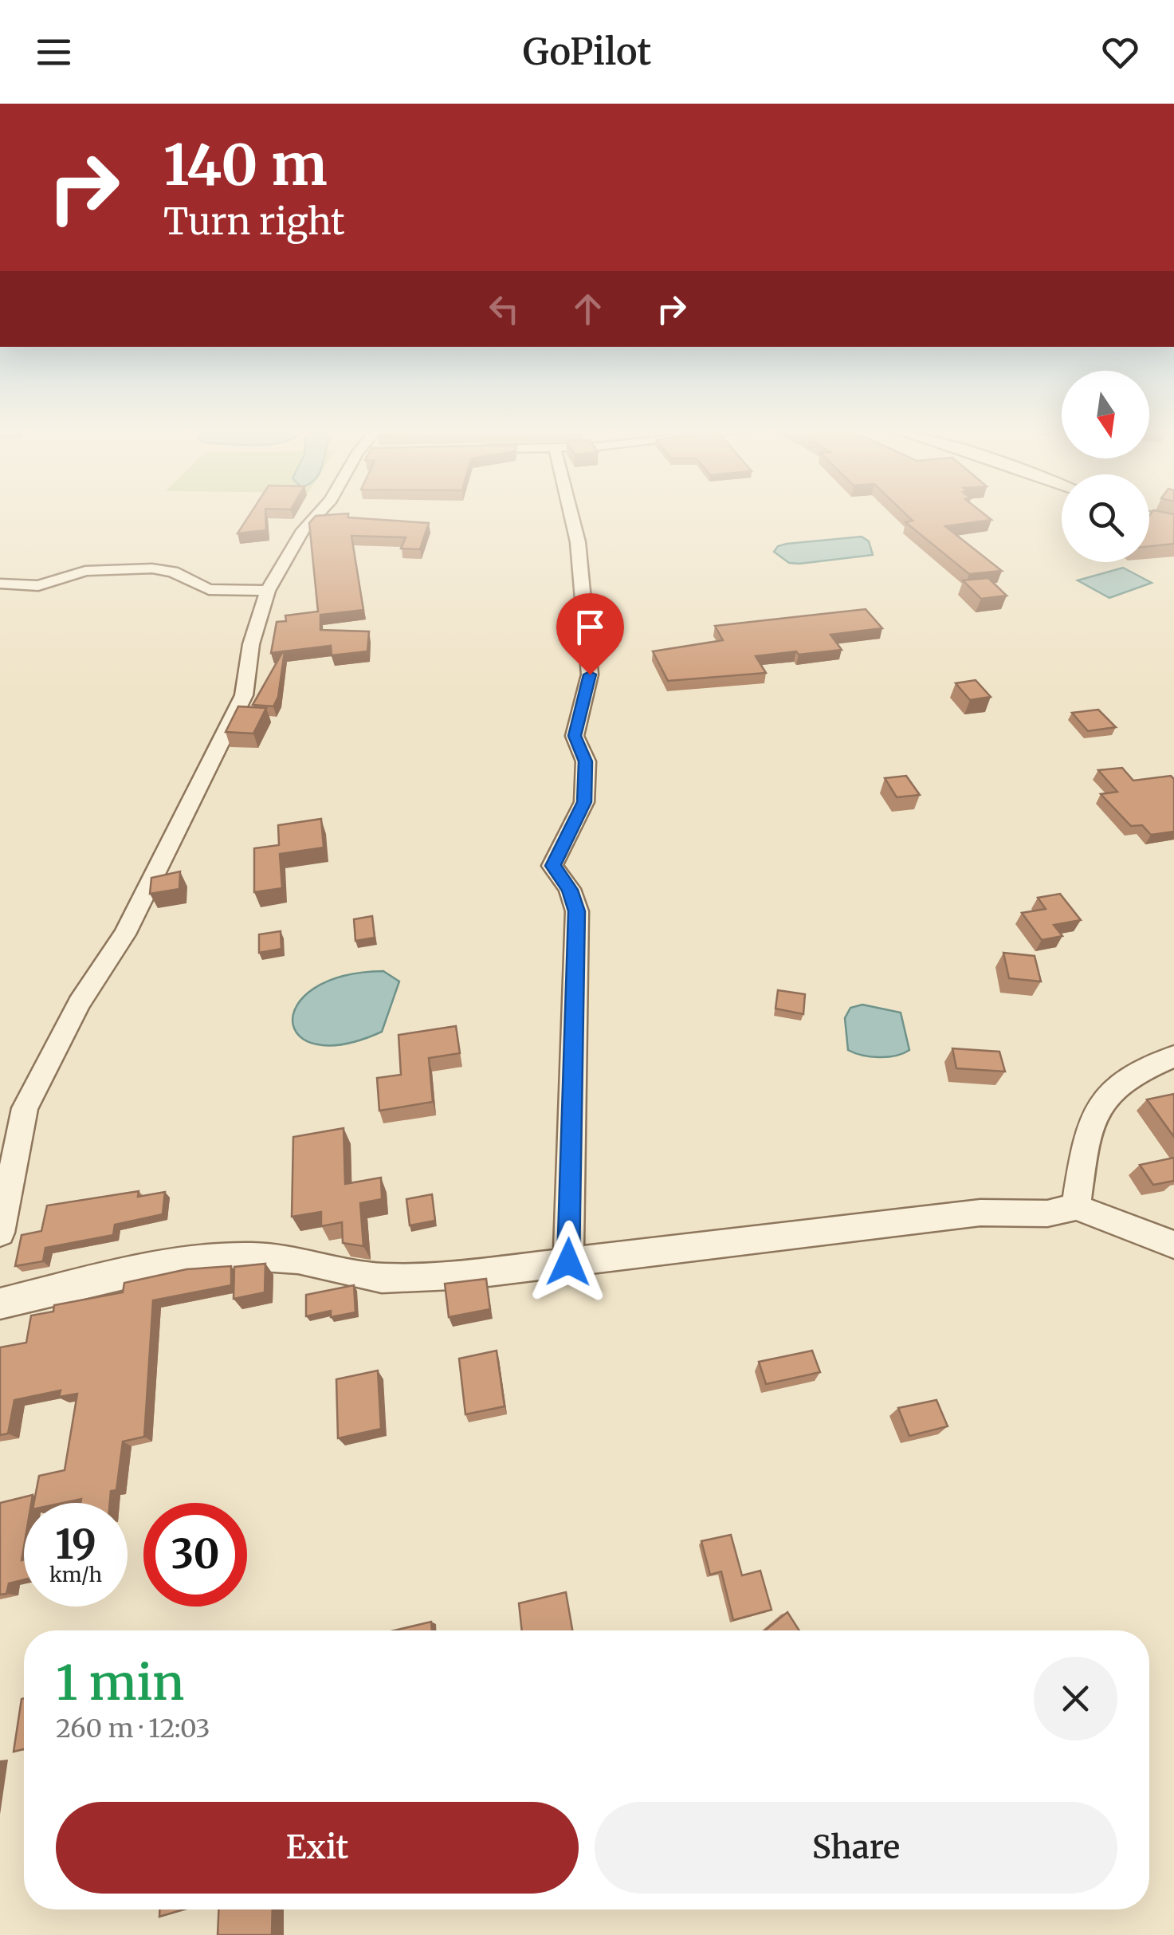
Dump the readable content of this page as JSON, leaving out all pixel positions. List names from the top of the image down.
{
  "north": "bottom",
  "page": {
    "header": "GoPilot",
    "turn": ["140 m", "Turn right"],
    "speed": "19 km/h",
    "limit": "30",
    "heading": ["1 min", "260 m · 12:03"],
    "buttons": ["Exit", "Share"]
  }
}
